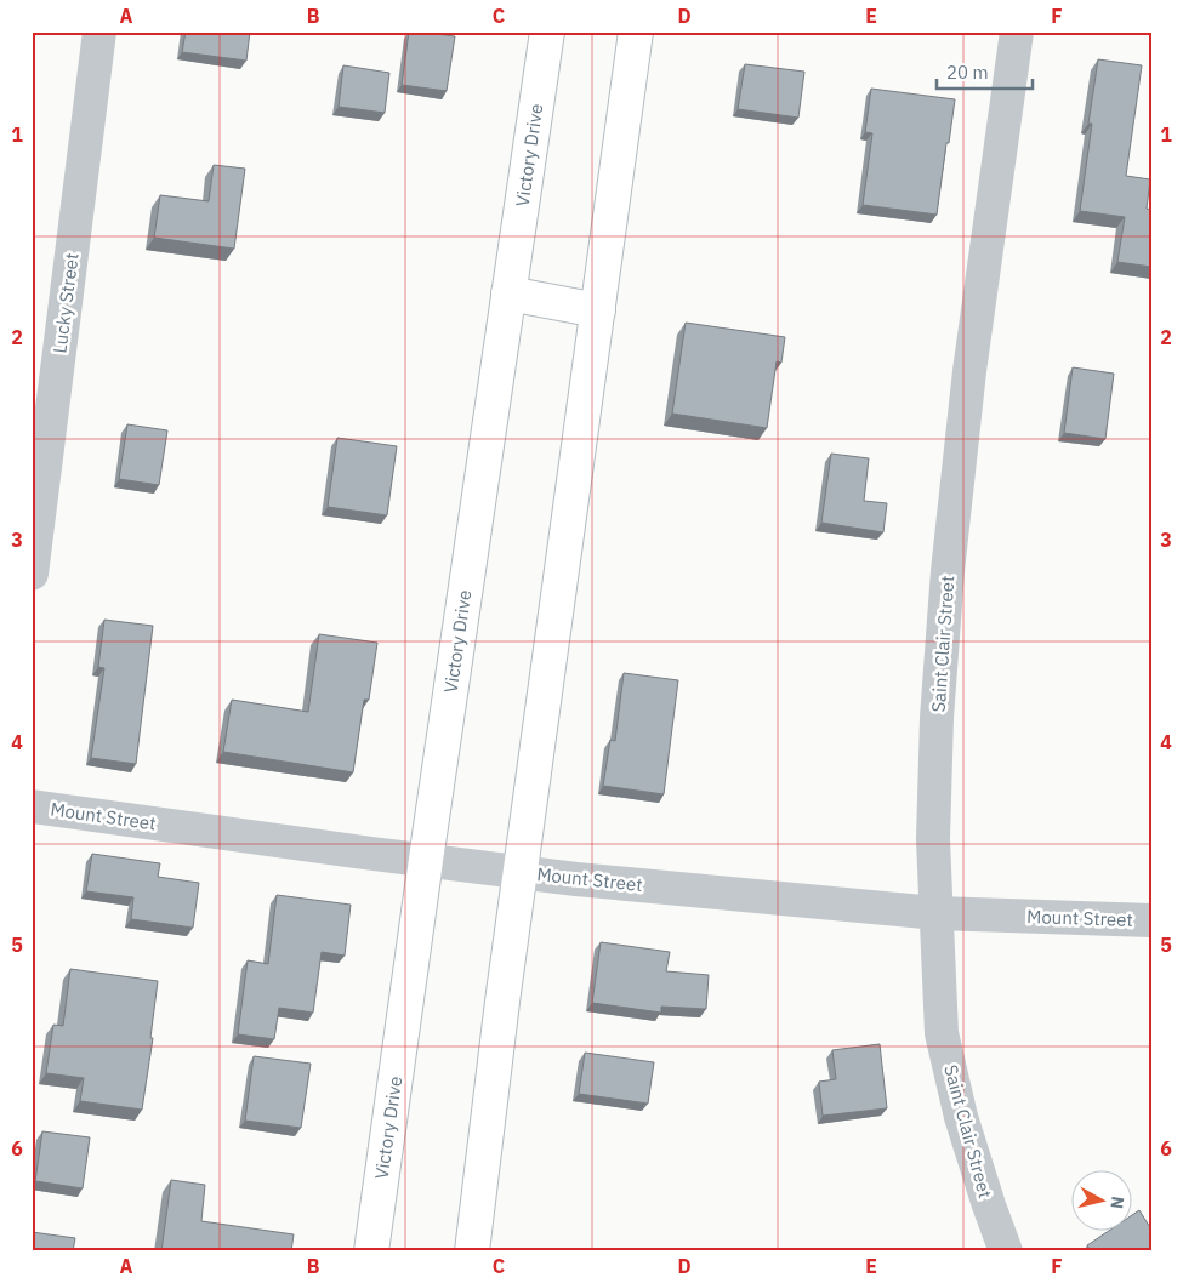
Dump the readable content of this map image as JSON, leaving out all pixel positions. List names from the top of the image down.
{
  "streets": {
    "main road": ["Victory Drive"],
    "street": ["Lucky Street", "Saint Clair Street", "Mount Street"]
  },
  "crossings": [
    ["Victory Drive", "Mount Street"],
    ["Saint Clair Street", "Mount Street"]
  ],
  "scale_bar": "20 m",
  "north": "right",
  "grid": {
    "columns": [
      "A",
      "B",
      "C",
      "D",
      "E",
      "F"
    ],
    "rows": [
      "1",
      "2",
      "3",
      "4",
      "5",
      "6"
    ]
  }
}
